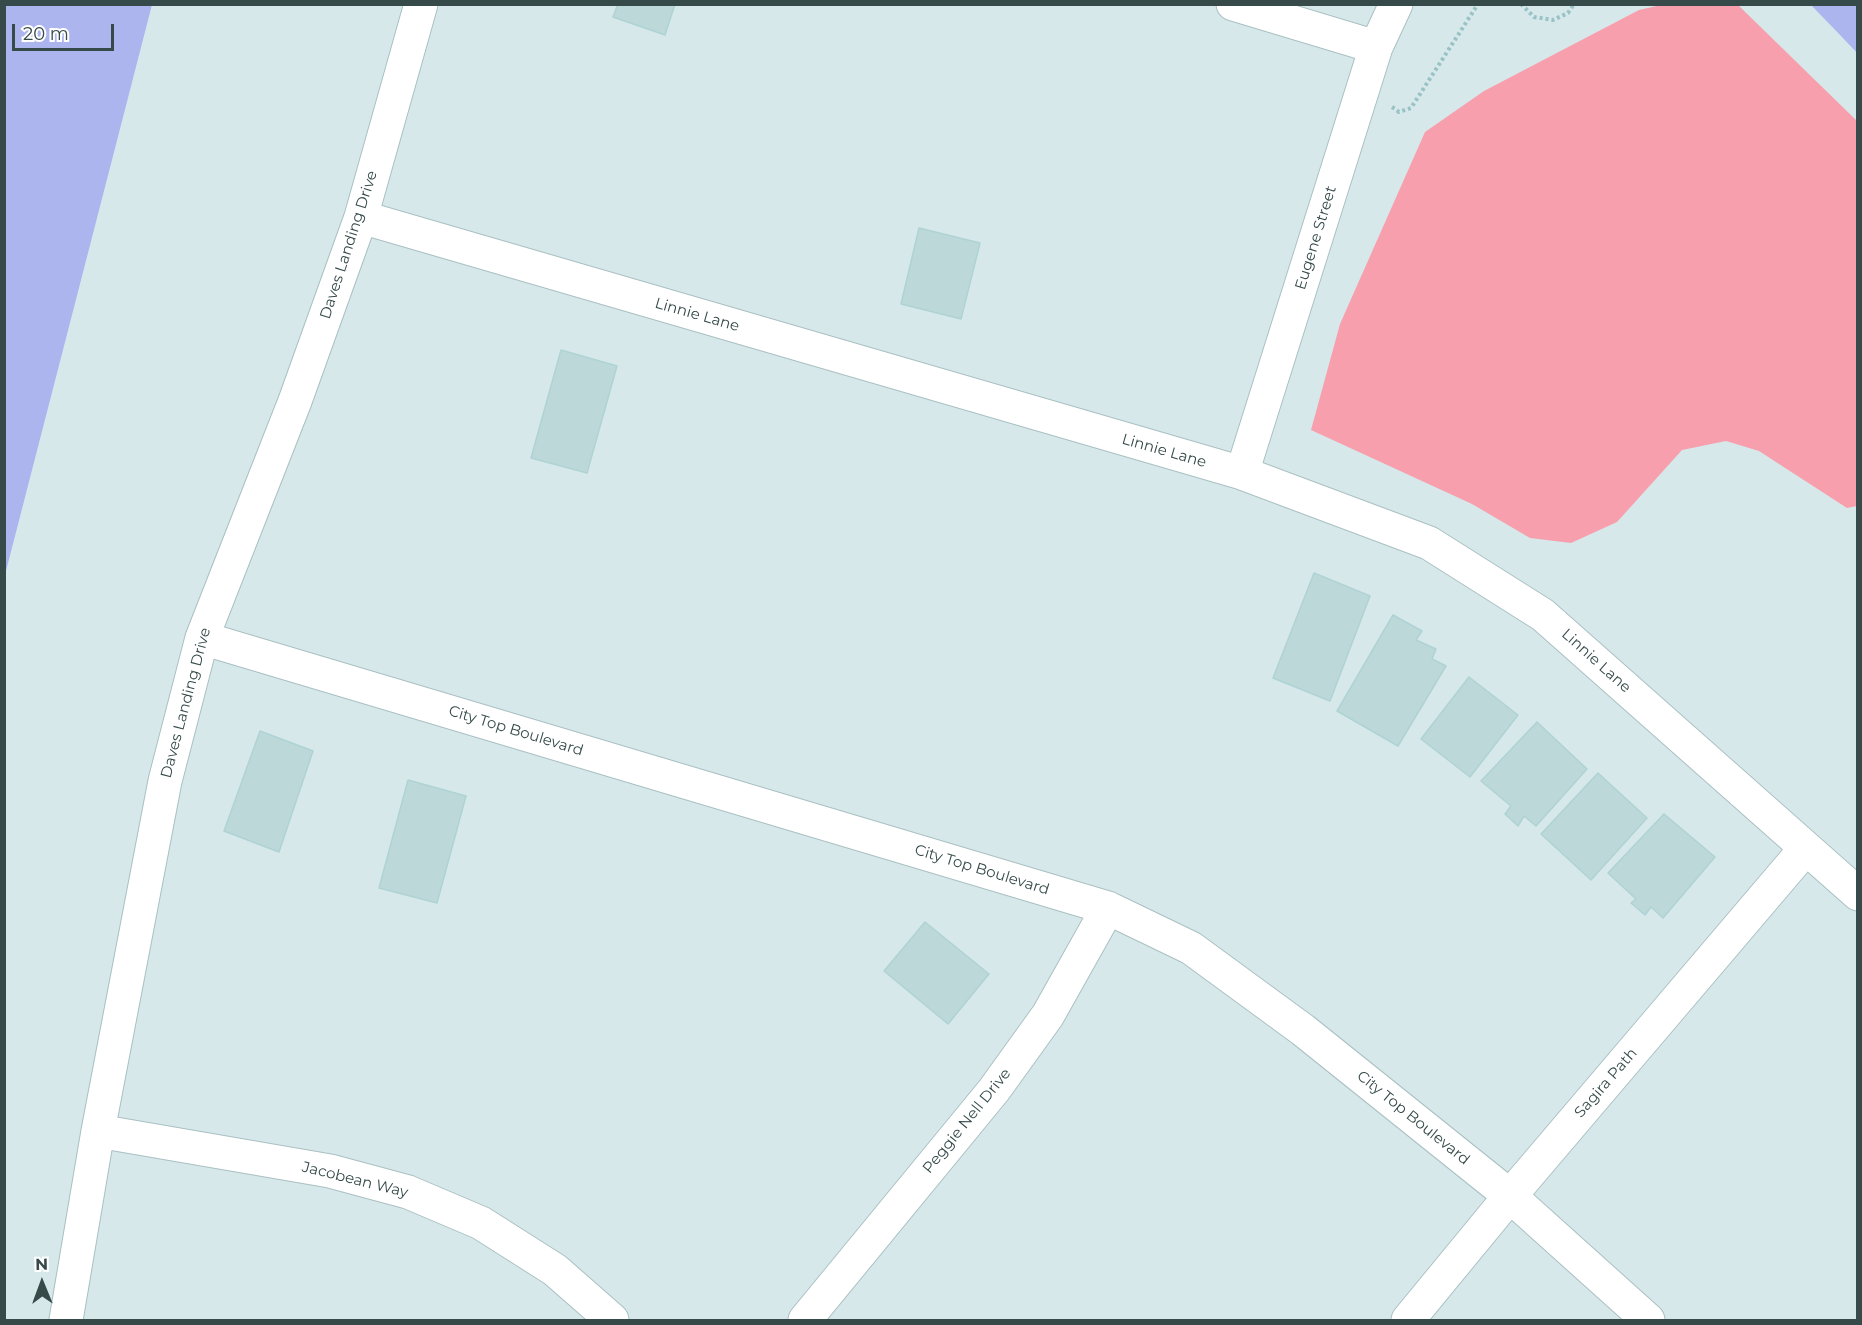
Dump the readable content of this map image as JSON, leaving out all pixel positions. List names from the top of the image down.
{
  "streets": {
    "street": [
      "Eugene Street",
      "Daves Landing Drive",
      "Linnie Lane",
      "City Top Boulevard",
      "Sagira Path",
      "Peggie Nell Drive",
      "Jacobean Way"
    ]
  },
  "crossings": [
    ["Eugene Street", "Linnie Lane"],
    ["Daves Landing Drive", "Linnie Lane"],
    ["Daves Landing Drive", "City Top Boulevard"],
    ["Daves Landing Drive", "Jacobean Way"],
    ["Linnie Lane", "Sagira Path"],
    ["City Top Boulevard", "Sagira Path"],
    ["City Top Boulevard", "Peggie Nell Drive"]
  ],
  "scale_bar": "20 m",
  "north": "top"
}
